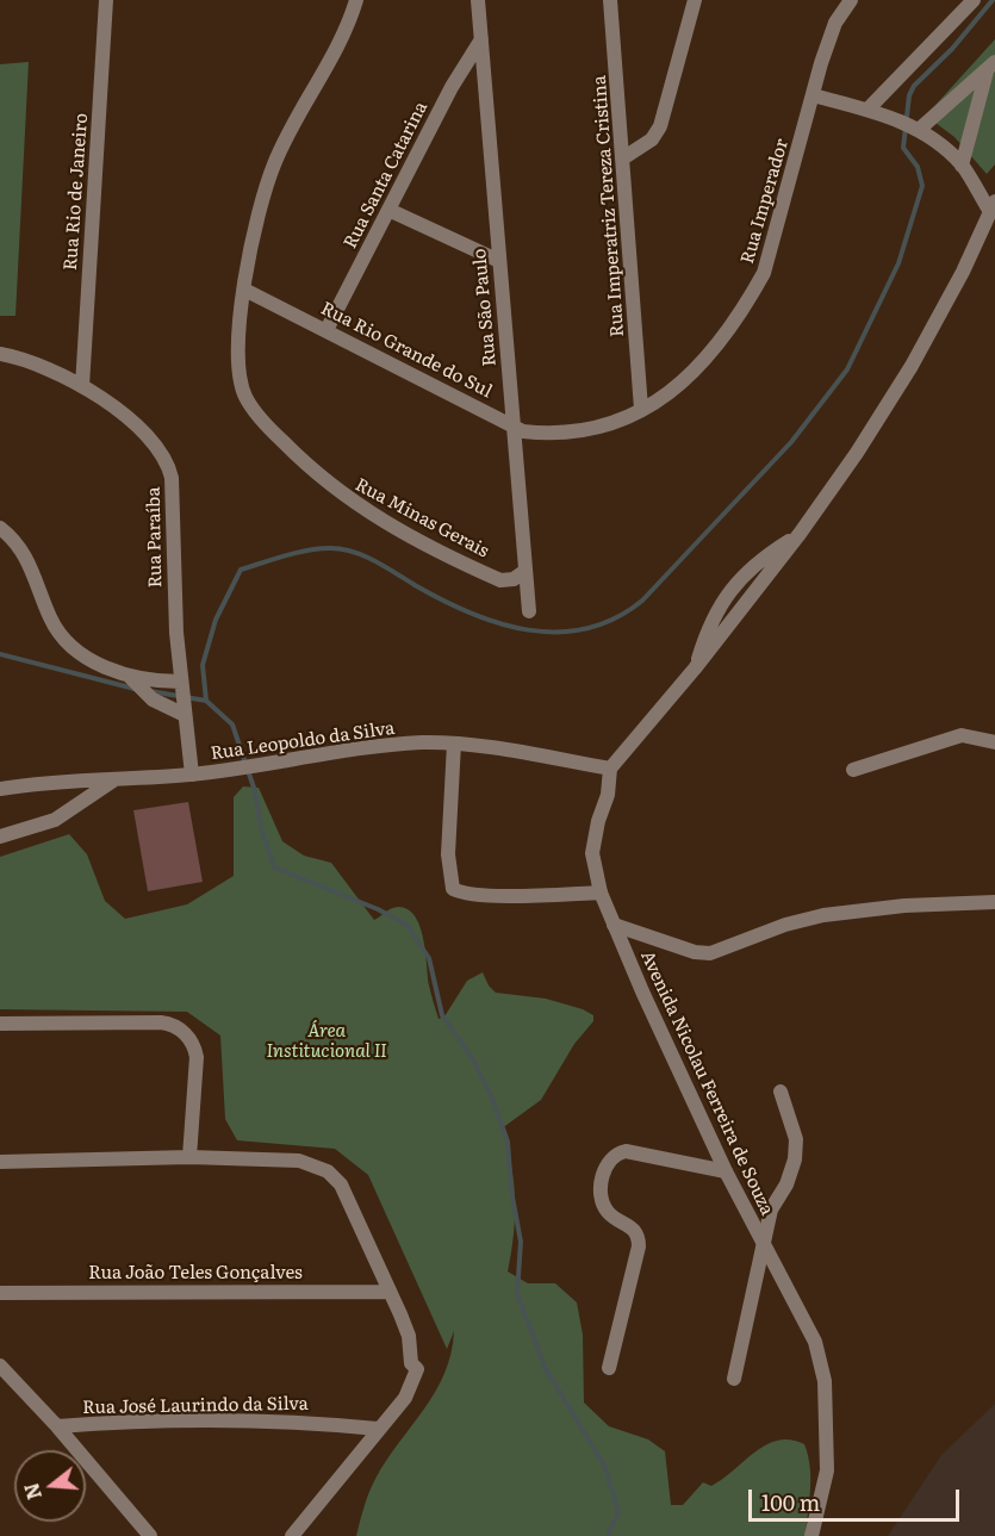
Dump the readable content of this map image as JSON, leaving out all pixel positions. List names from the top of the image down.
{
  "streets": {
    "street": [
      "Rua Santa Catarina",
      "Rua Rio de Janeiro",
      "Rua Imperador",
      "Rua Imperatriz Tereza Cristina",
      "Rua São Paulo",
      "Rua Rio Grande do Sul",
      "Rua Minas Gerais",
      "Rua Paraíba",
      "Rua Leopoldo da Silva",
      "Avenida Nicolau Ferreira de Souza",
      "Rua João Teles Gonçalves",
      "Rua José Laurindo da Silva"
    ]
  },
  "crossings": [
    ["Rua Santa Catarina", "Rua São Paulo"],
    ["Rua Santa Catarina", "Rua Rio Grande do Sul"],
    ["Rua Rio de Janeiro", "Rua Paraíba"],
    ["Rua Imperador", "Rua Imperatriz Tereza Cristina"],
    ["Rua Imperador", "Rua São Paulo"],
    ["Rua Imperador", "Rua Rio Grande do Sul"],
    ["Rua São Paulo", "Rua Rio Grande do Sul"],
    ["Rua São Paulo", "Rua Minas Gerais"],
    ["Rua Rio Grande do Sul", "Rua Minas Gerais"],
    ["Rua Paraíba", "Rua Leopoldo da Silva"],
    ["Rua Leopoldo da Silva", "Avenida Nicolau Ferreira de Souza"]
  ],
  "parks": ["Área Institucional II"],
  "scale_bar": "100 m",
  "north": "left"
}
